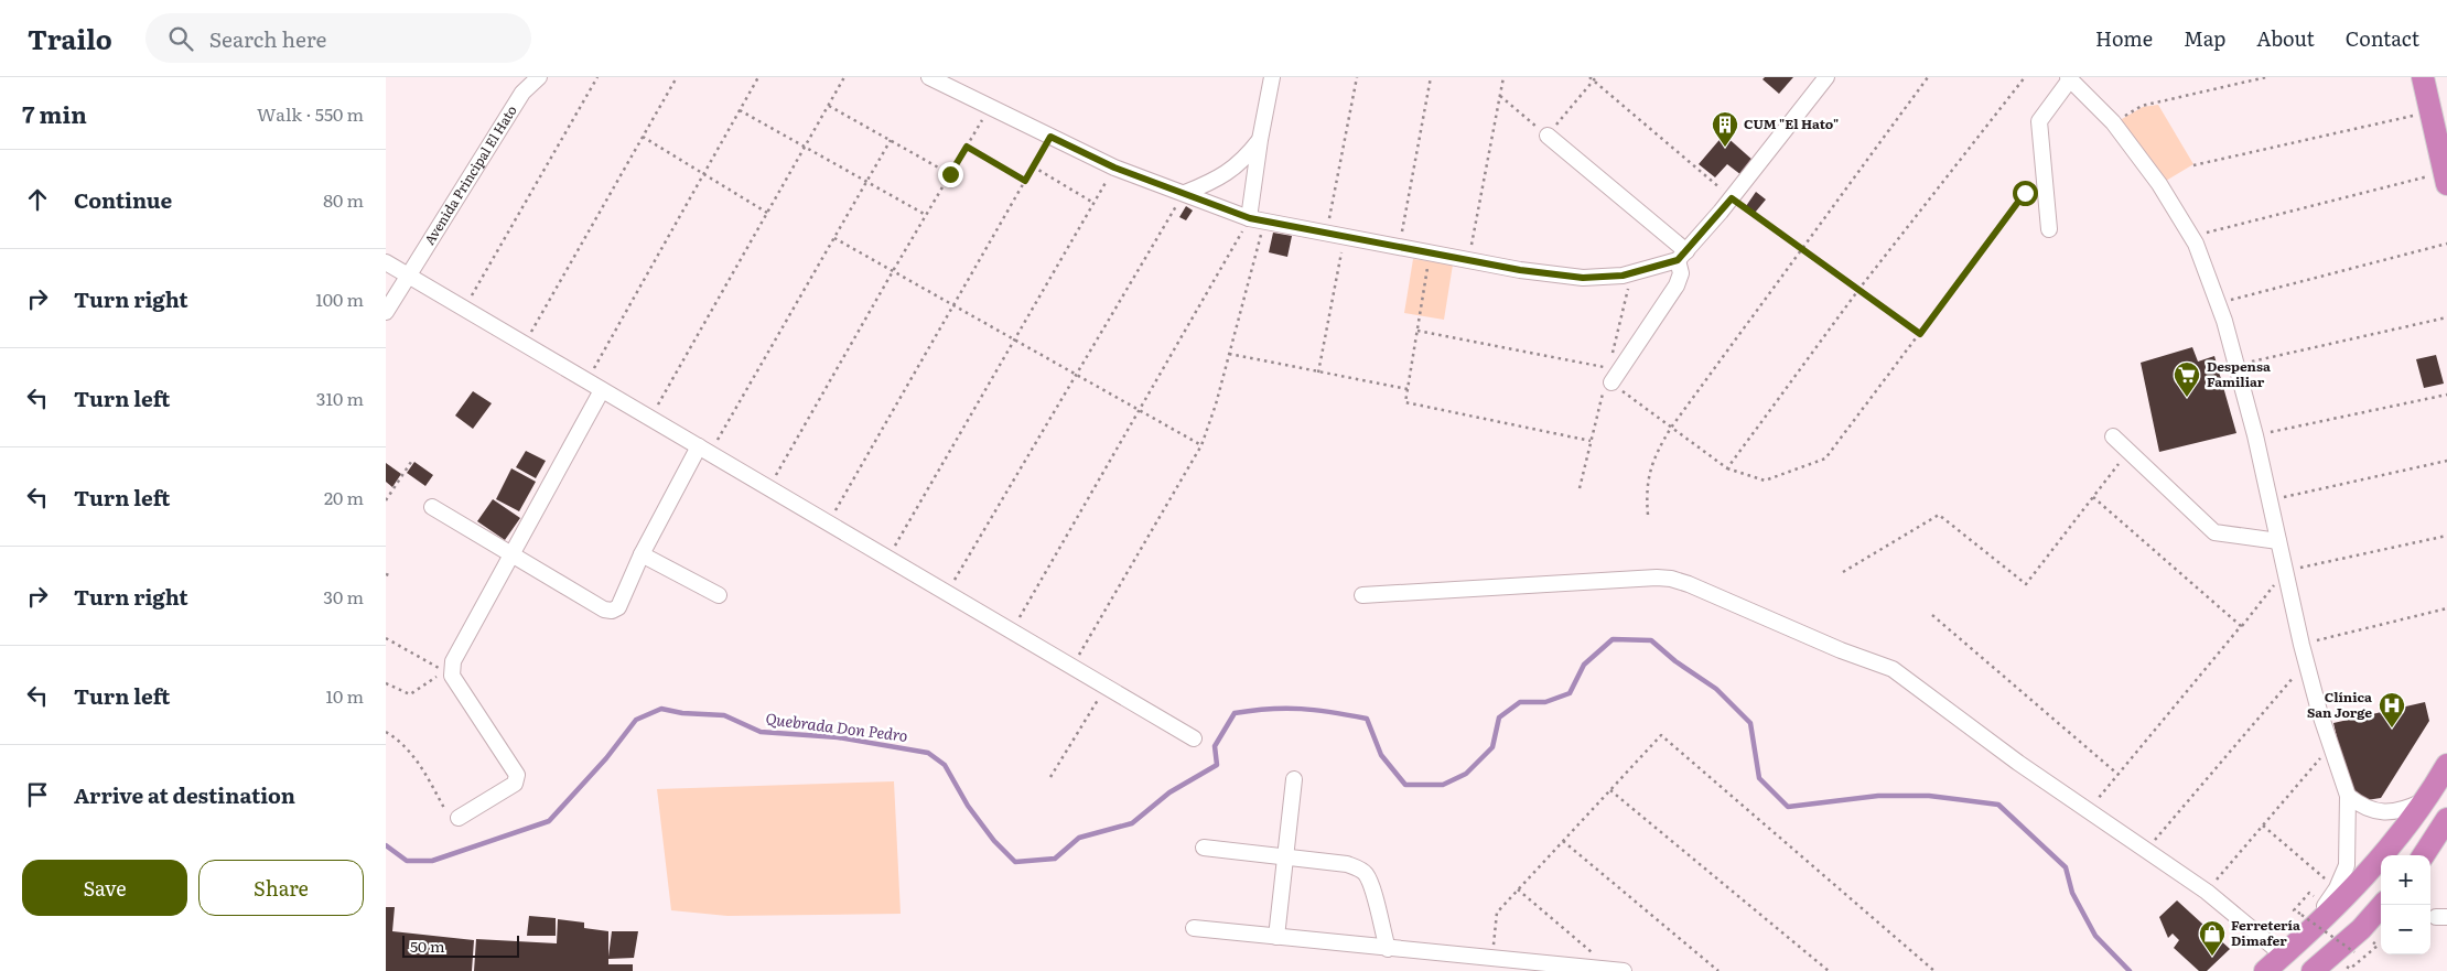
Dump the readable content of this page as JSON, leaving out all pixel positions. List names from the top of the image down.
{
  "streets": {
    "street": ["Avenida Principal El Hato"]
  },
  "water": ["Quebrada Don Pedro"],
  "places": {
    "building": ["CUM \"El Hato\""],
    "supermarket": ["Despensa Familiar"],
    "hospital": ["Clínica San Jorge"],
    "shop": ["Ferretería Dimafer"]
  },
  "scale_bar": "50 m",
  "page": {
    "header": "Trailo",
    "search": "Search here",
    "nav": [
      "Home",
      "Map",
      "About",
      "Contact"
    ],
    "heading": ["7 min", "Walk · 550 m"],
    "list": [
      ["Continue", "80 m"],
      ["Turn right", "100 m"],
      ["Turn left", "310 m"],
      ["Turn left", "20 m"],
      ["Turn right", "30 m"],
      ["Turn left", "10 m"],
      "Arrive at destination"
    ],
    "buttons": ["Save", "Share"],
    "map_buttons": ["+", "−"],
    "scale": "50 m"
  }
}
